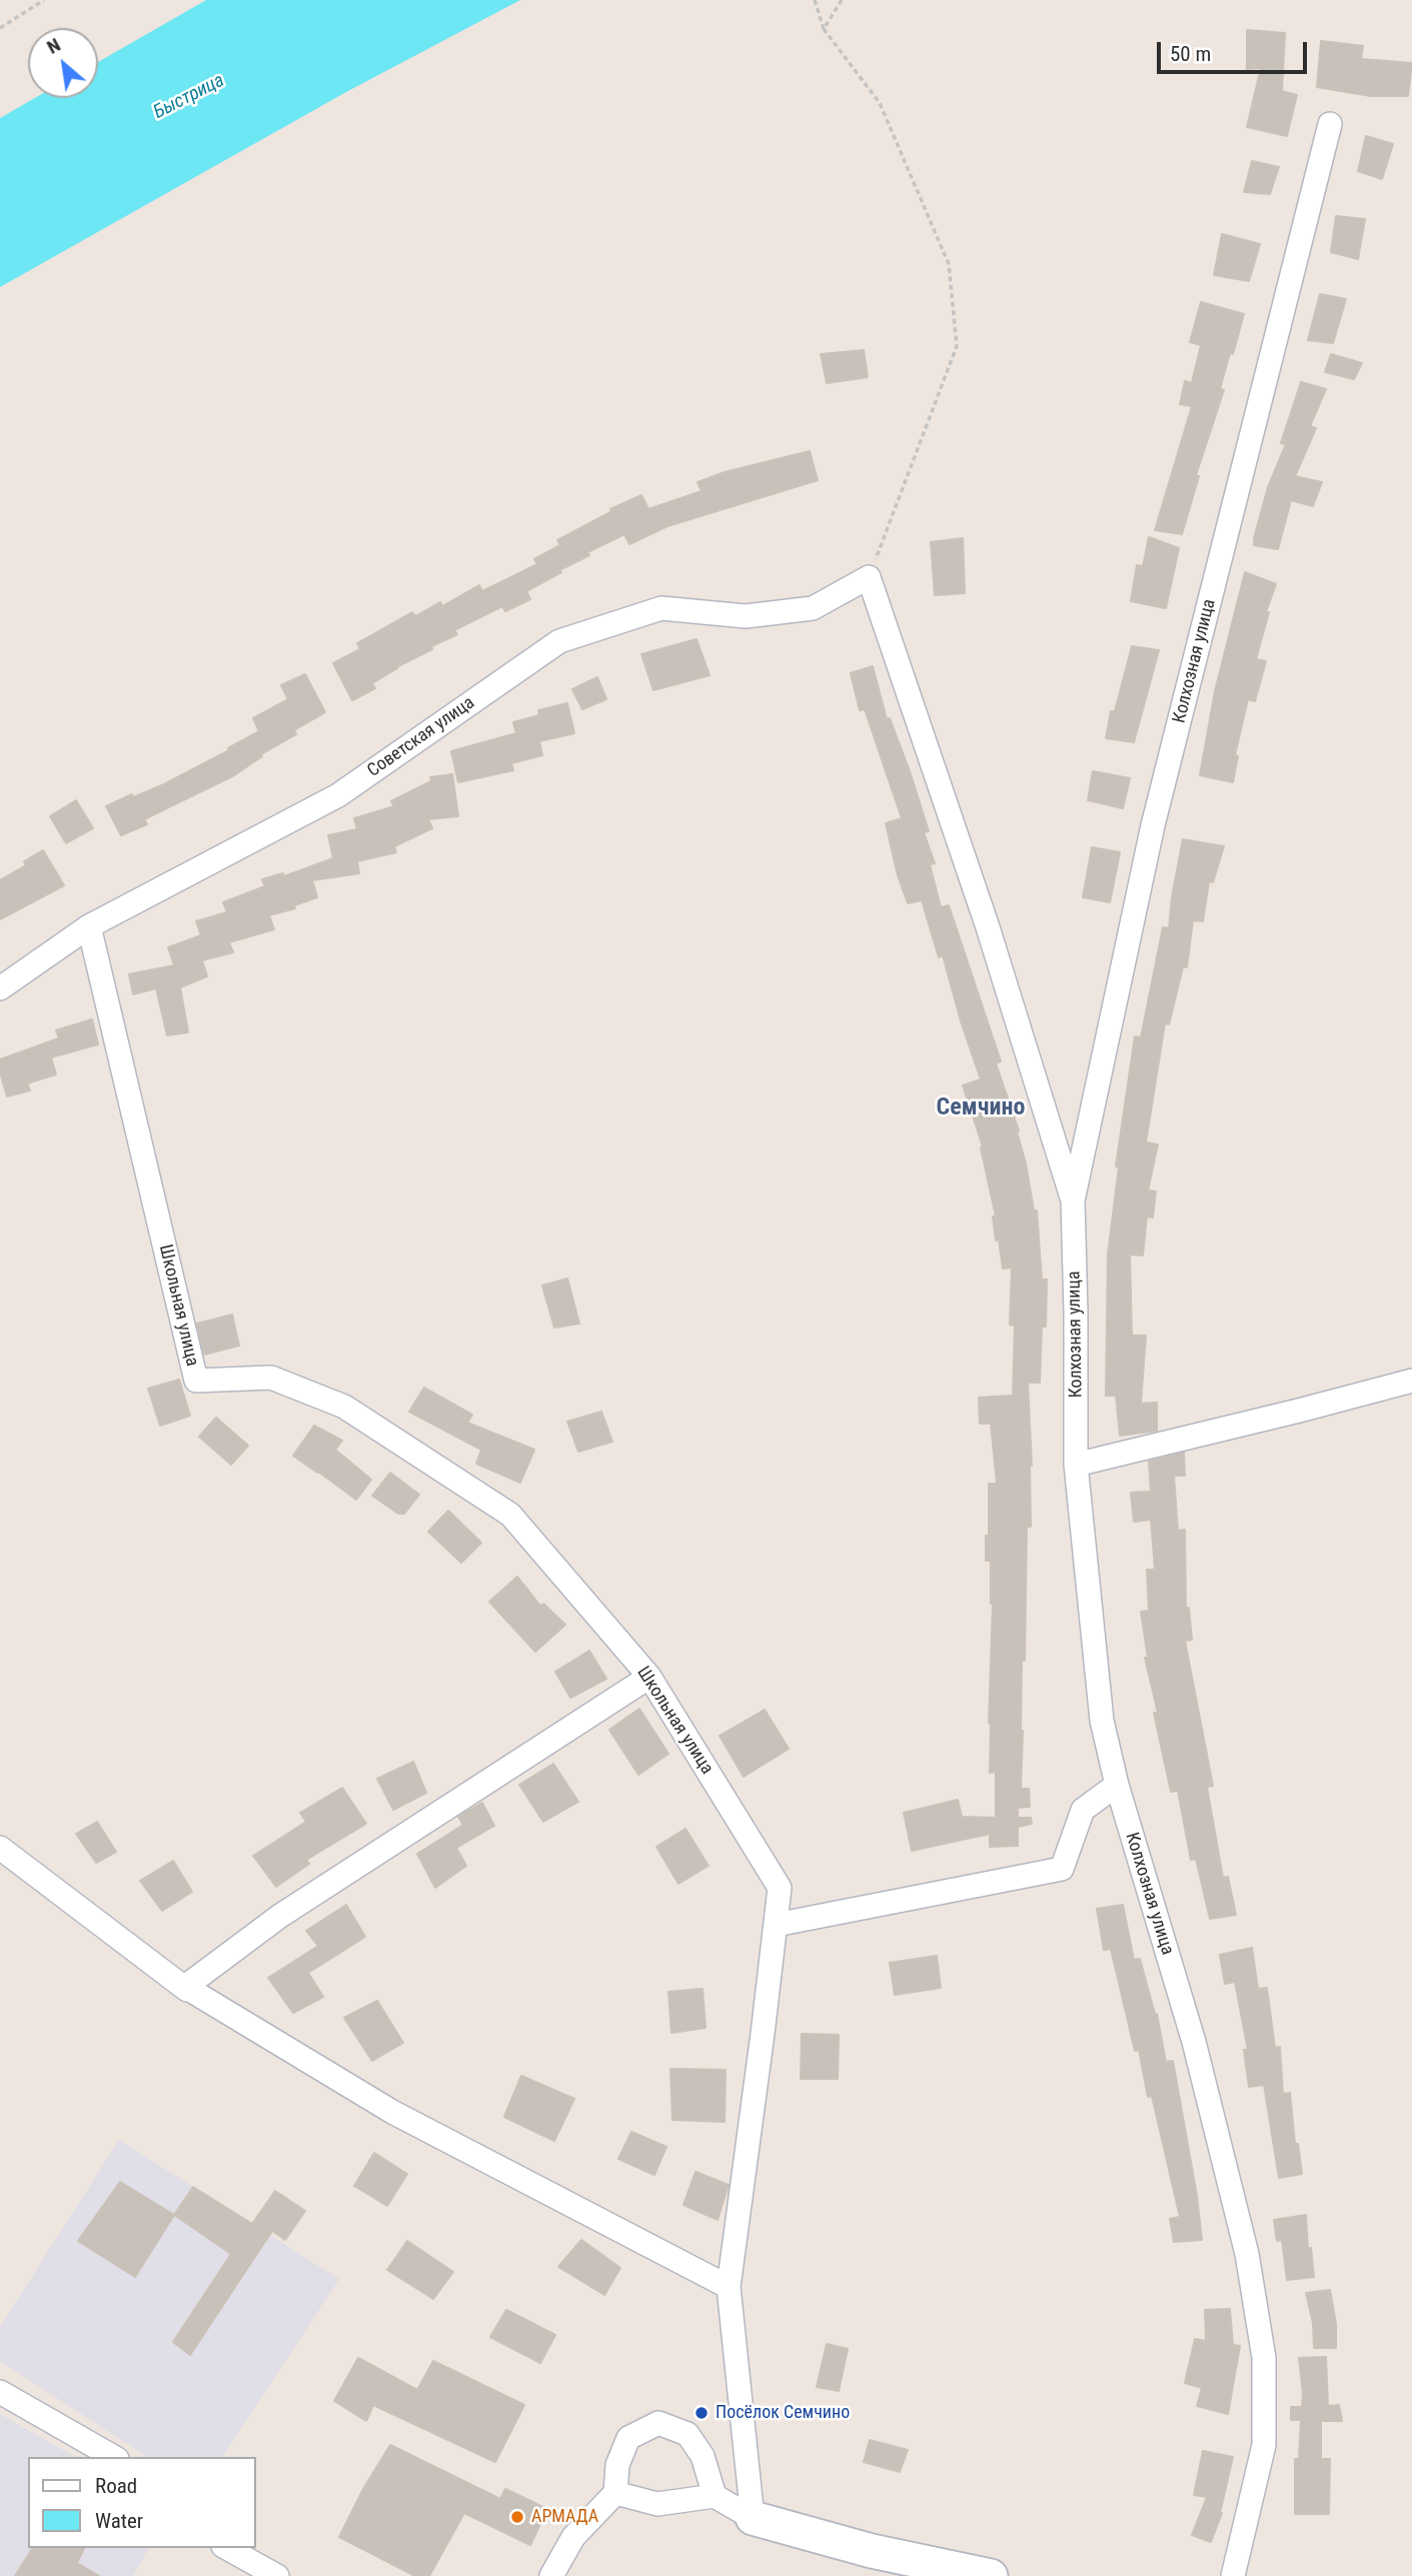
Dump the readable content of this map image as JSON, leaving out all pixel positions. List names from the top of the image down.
{
  "streets": {
    "street": ["Колхозная улица", "Советская улица", "Школьная улица"]
  },
  "crossings": [
    ["Колхозная улица", "Советская улица"],
    ["Советская улица", "Школьная улица"]
  ],
  "districts": ["Семчино"],
  "water": ["Быстрица"],
  "places": ["Посёлок Семчино", "АРМАДА"],
  "legend": ["Road", "Water"],
  "scale_bar": "50 m",
  "north": "top left"
}
